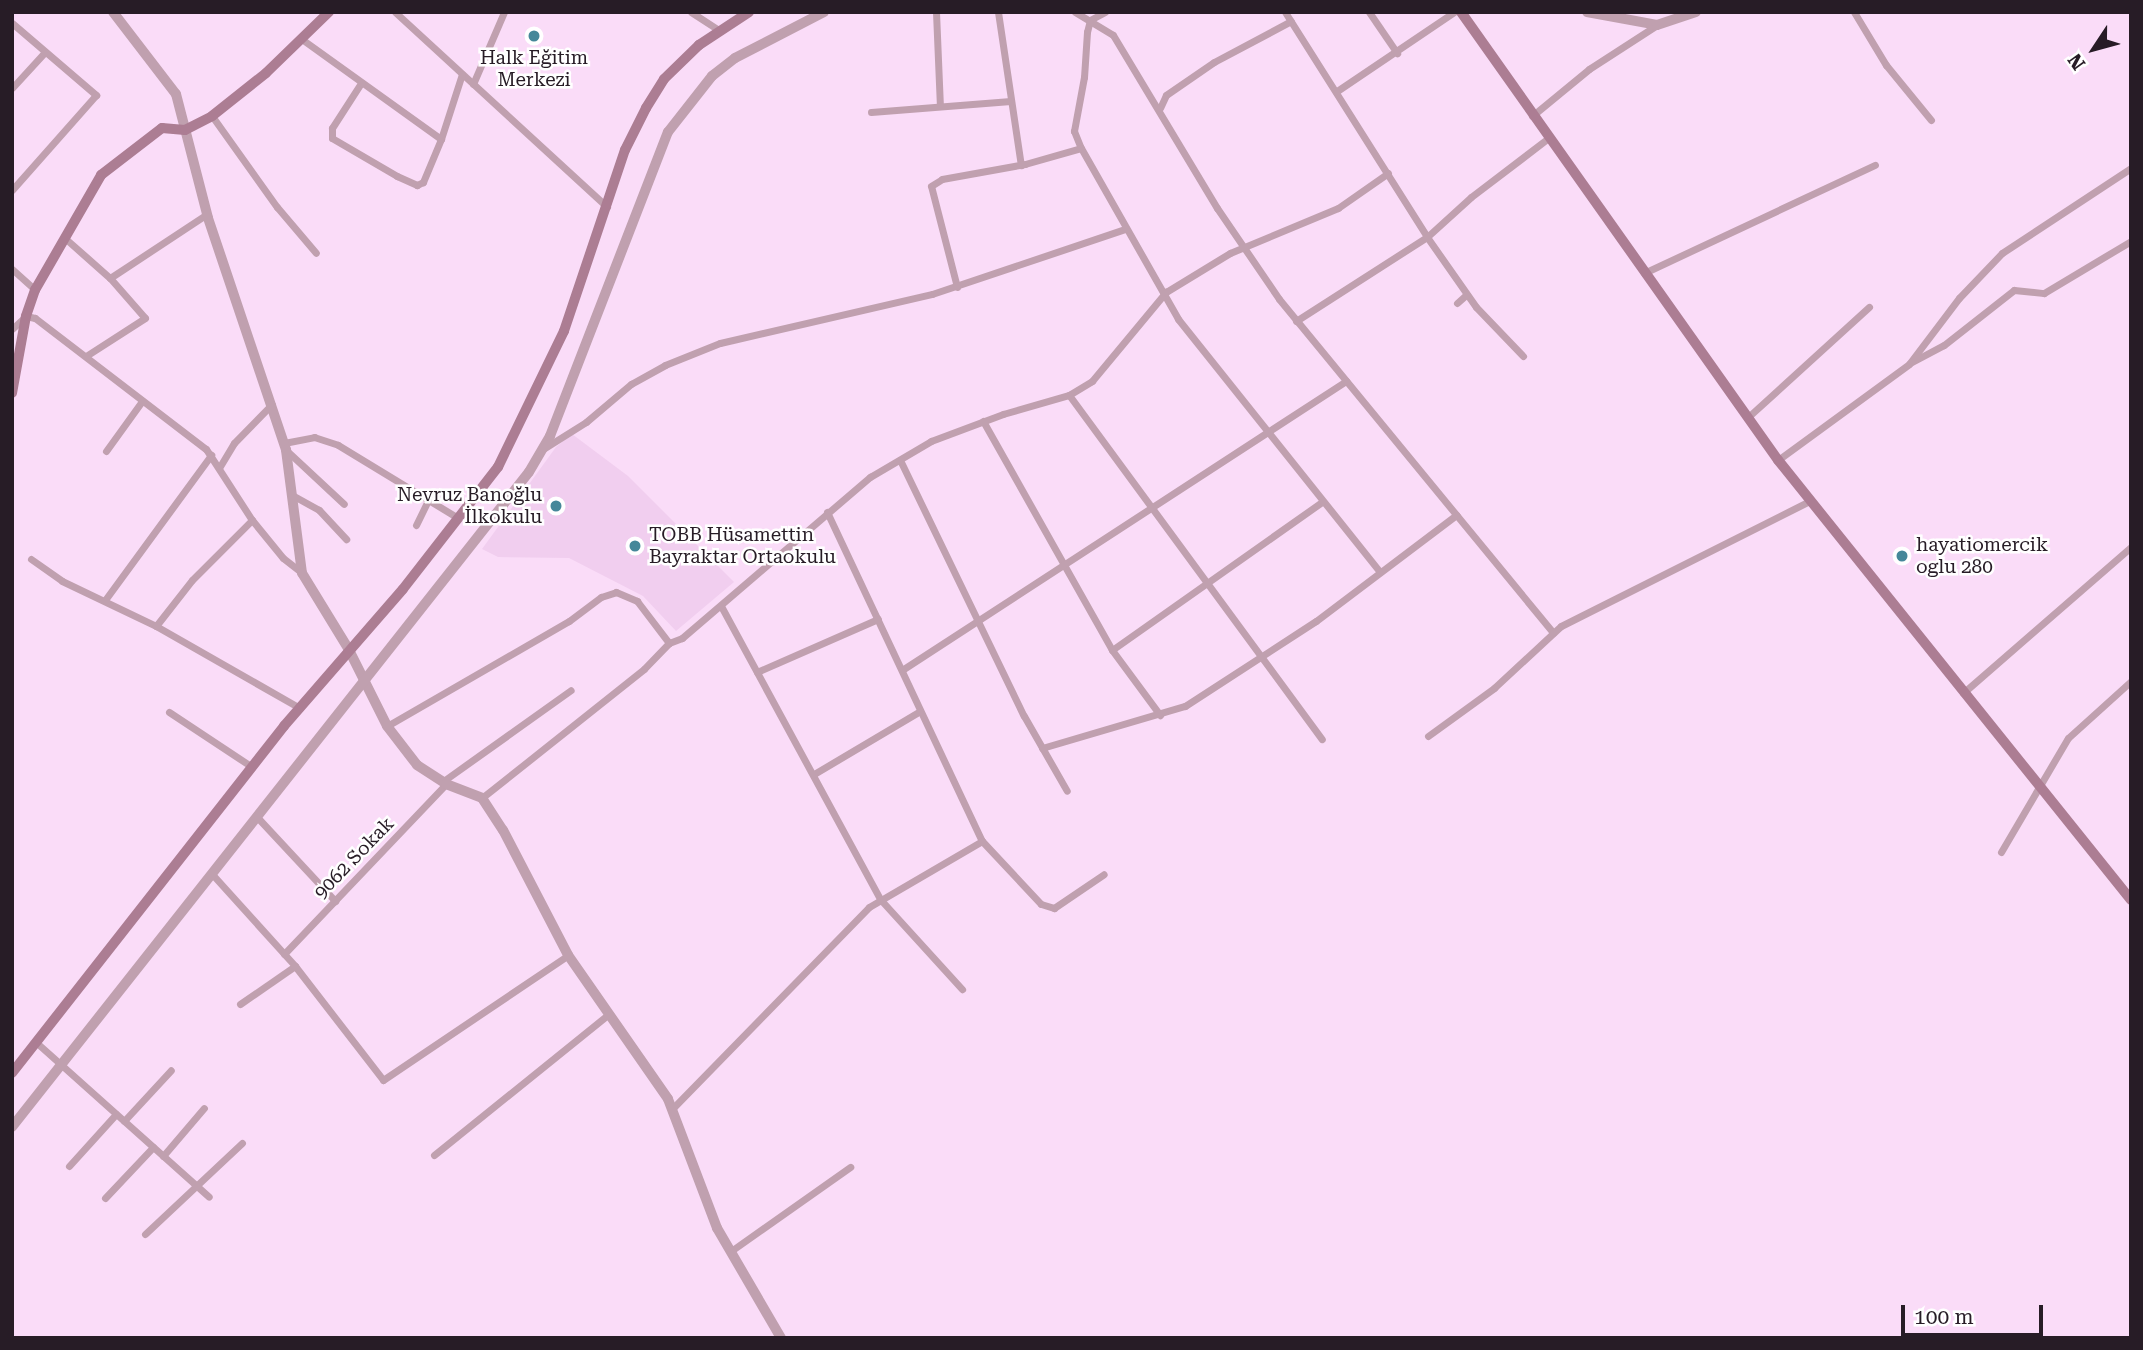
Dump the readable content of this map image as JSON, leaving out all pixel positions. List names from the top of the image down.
{
  "streets": {
    "street": ["9062 Sokak"]
  },
  "places": [
    "Halk Eğitim Merkezi",
    "Nevruz Banoğlu İlkokulu",
    "TOBB Hüsamettin Bayraktar Ortaokulu",
    "hayatiomercik oglu 280"
  ],
  "scale_bar": "100 m",
  "north": "bottom left"
}
